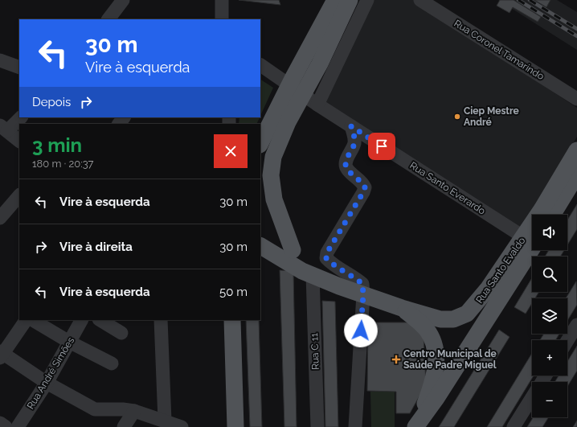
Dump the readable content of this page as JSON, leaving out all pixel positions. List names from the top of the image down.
{
  "streets": {
    "main road": ["Rua Santo Evaldo"],
    "street": [
      "Rua Coronel Tamarindo",
      "Rua Santo Everardo",
      "Rua C 11",
      "Rua André Simões"
    ]
  },
  "crossings": [
    ["Rua Santo Everardo", "Rua Santo Evaldo"],
    ["Rua Santo Evaldo", "Rua C 11"]
  ],
  "places": {
    "other": ["Ciep Mestre André"],
    "health": ["Centro Municipal de Saúde Padre Miguel"]
  },
  "page": {
    "turn": ["30 m", "Vire à esquerda"],
    "then": "Depois",
    "heading": ["3 min", "180 m · 20:37"],
    "list": [
      {
        "name": "Vire à esquerda",
        "value": "30 m"
      },
      {
        "name": "Vire à direita",
        "value": "30 m"
      },
      {
        "name": "Vire à esquerda",
        "value": "50 m"
      }
    ],
    "map_buttons": ["+", "−"]
  }
}
